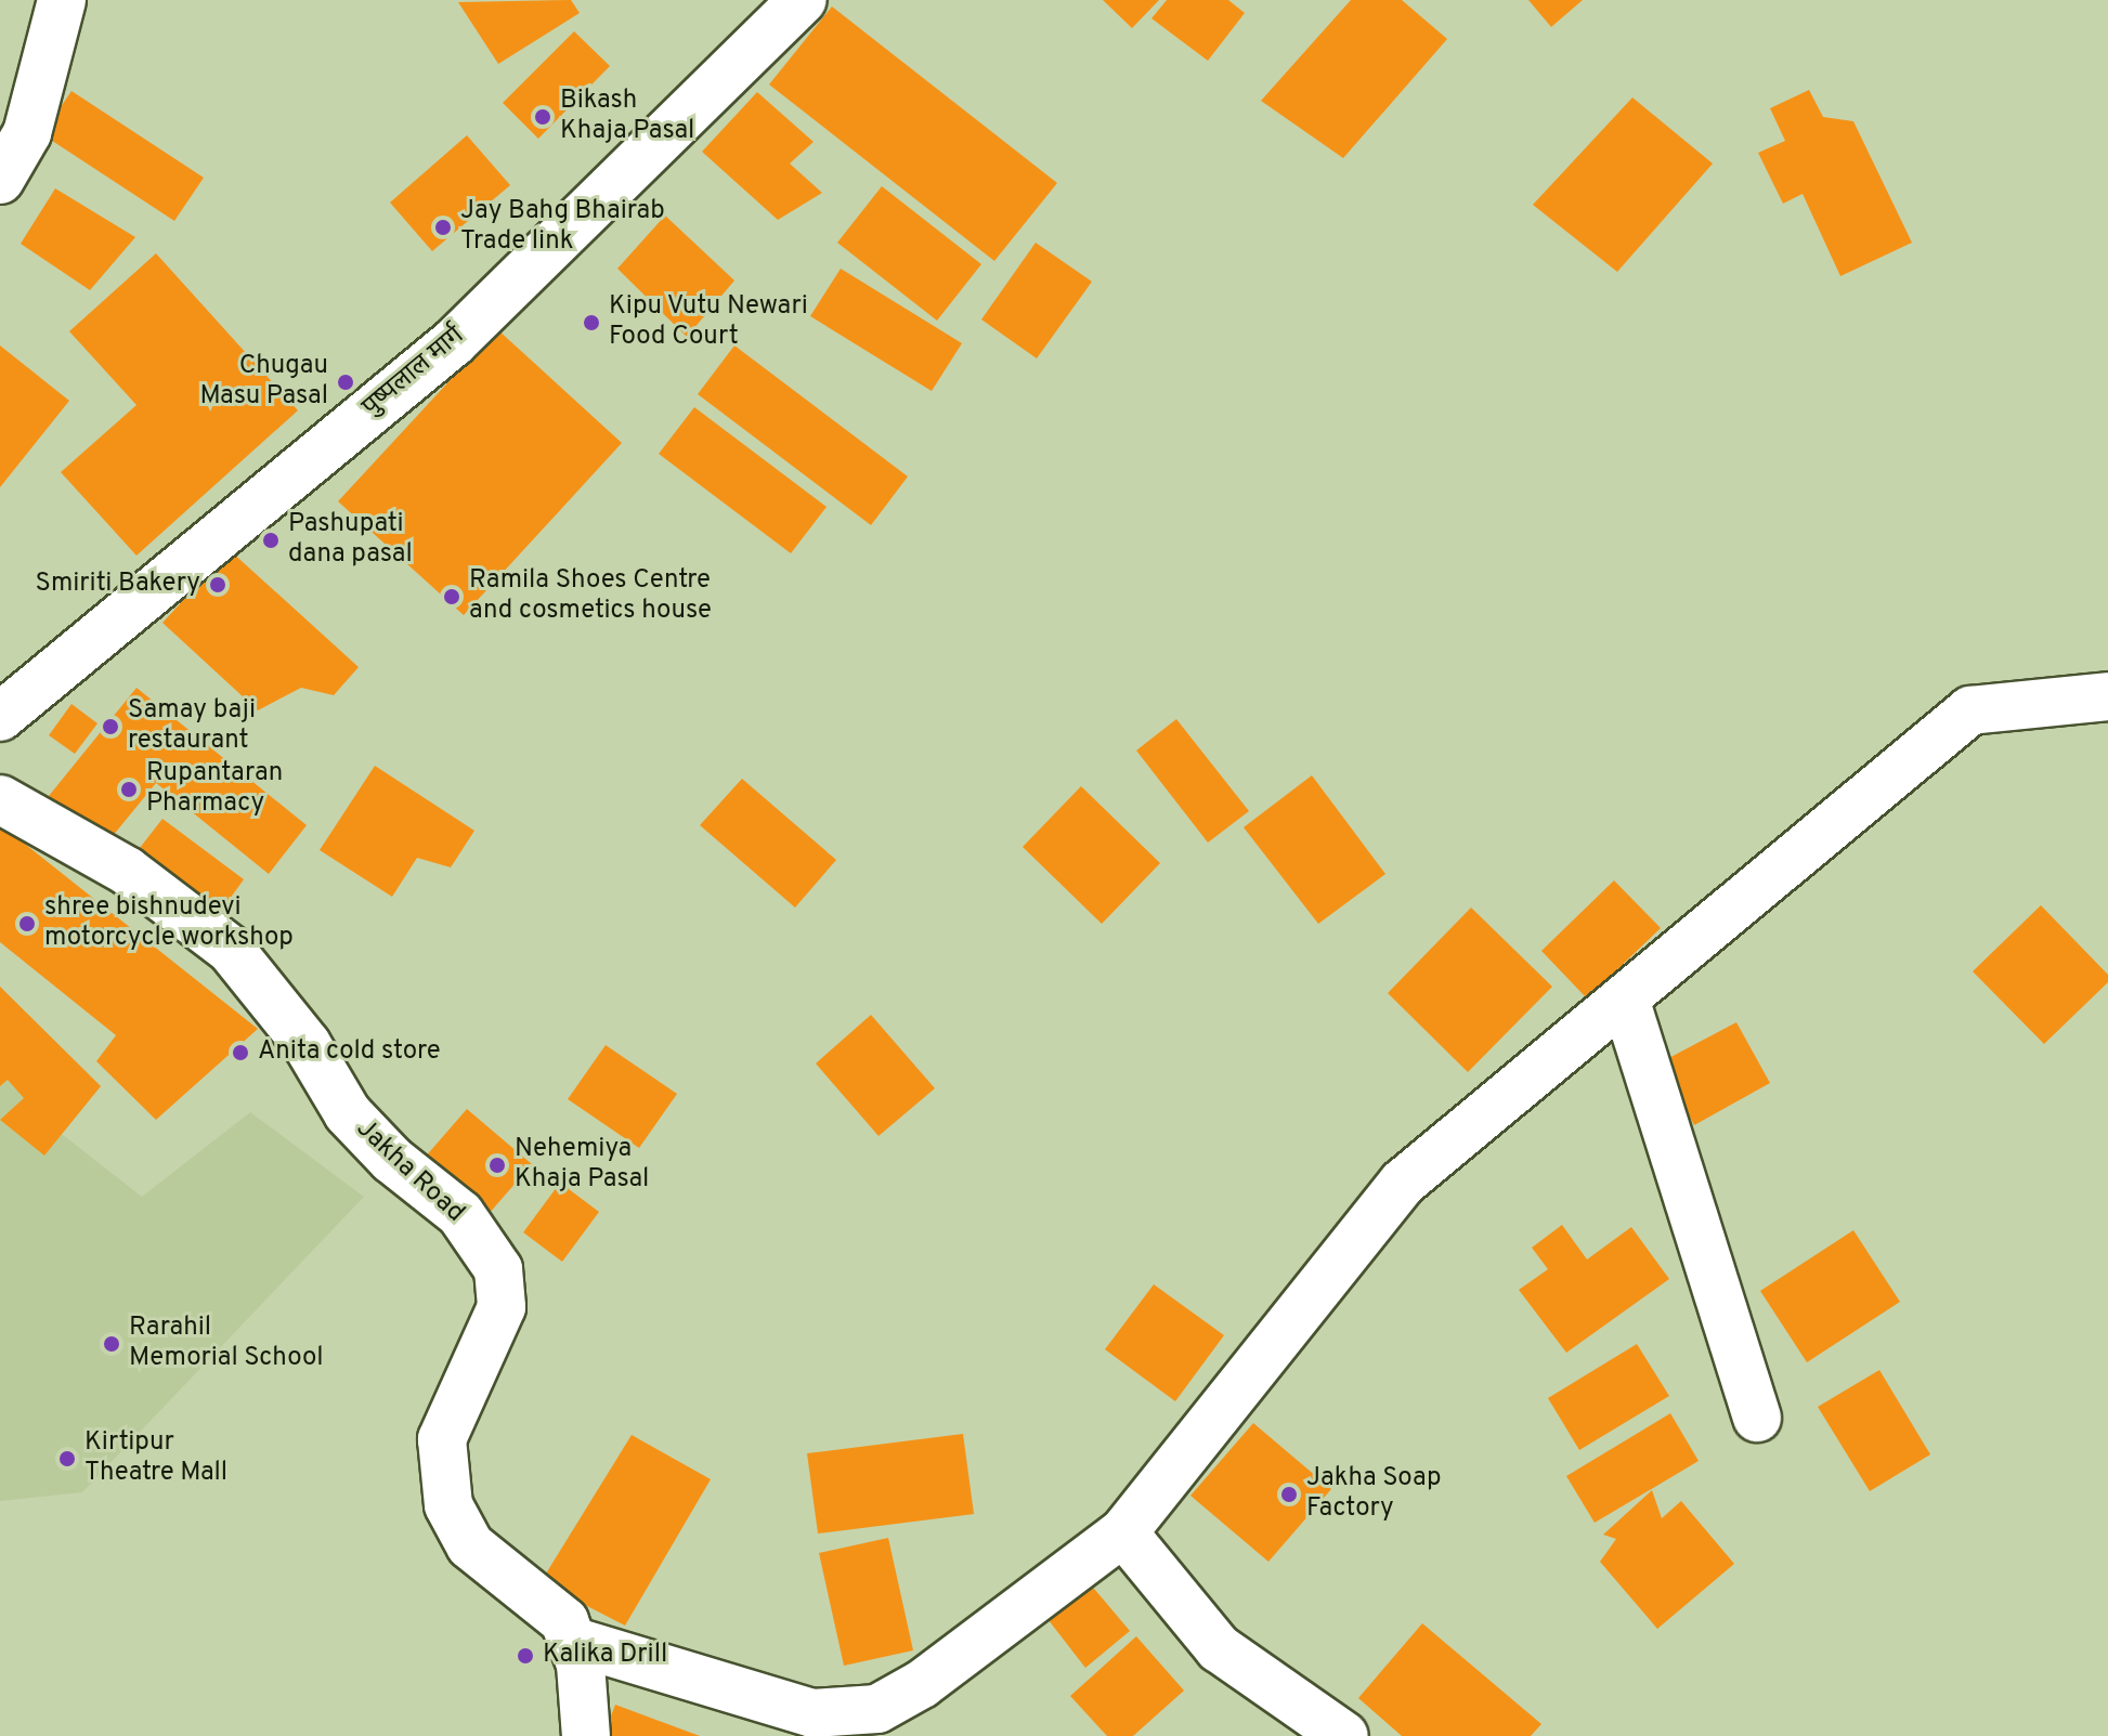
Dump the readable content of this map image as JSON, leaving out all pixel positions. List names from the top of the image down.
{
  "streets": {
    "street": ["पुष्पलाल मार्ग", "Jakha Road"]
  },
  "places": [
    "Bikash Khaja Pasal",
    "Jay Bahg Bhairab Trade link",
    "Kipu Vutu Newari Food Court",
    "Chugau Masu Pasal",
    "Pashupati dana pasal",
    "Smiriti Bakery",
    "Ramila Shoes Centre and cosmetics house",
    "Samay baji restaurant",
    "Rupantaran Pharmacy",
    "shree bishnudevi motorcycle workshop",
    "Anita cold store",
    "Nehemiya Khaja Pasal",
    "Rarahil Memorial School",
    "Kirtipur Theatre Mall",
    "Jakha Soap Factory",
    "Kalika Drill"
  ]
}
